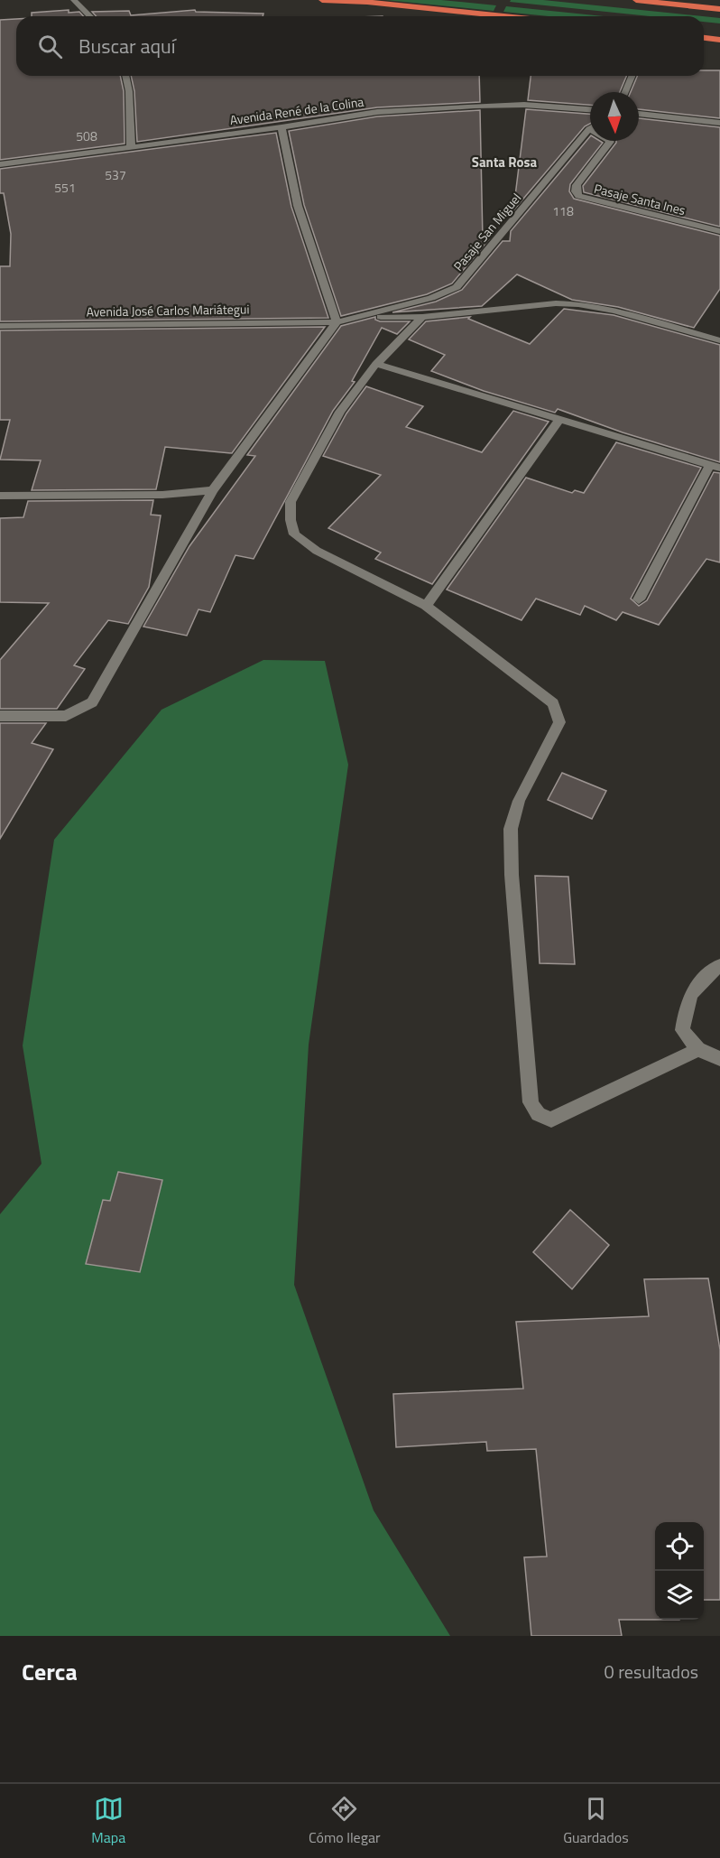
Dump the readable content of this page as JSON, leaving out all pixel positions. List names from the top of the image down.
{
  "streets": {
    "street": [
      "Avenida René de la Colina",
      "Pasaje Santa Ines",
      "Pasaje San Miguel",
      "Avenida José Carlos Mariátegui"
    ]
  },
  "crossings": [
    ["Pasaje Santa Ines", "Pasaje San Miguel"],
    ["Pasaje San Miguel", "Avenida José Carlos Mariátegui"]
  ],
  "districts": ["Santa Rosa"],
  "house_numbers": [
    "508",
    "537",
    "551",
    "118"
  ],
  "north": "bottom",
  "page": {
    "search": "Buscar aquí",
    "heading": ["Cerca", "0 resultados"],
    "nav": ["Mapa", "Cómo llegar", "Guardados"]
  }
}
